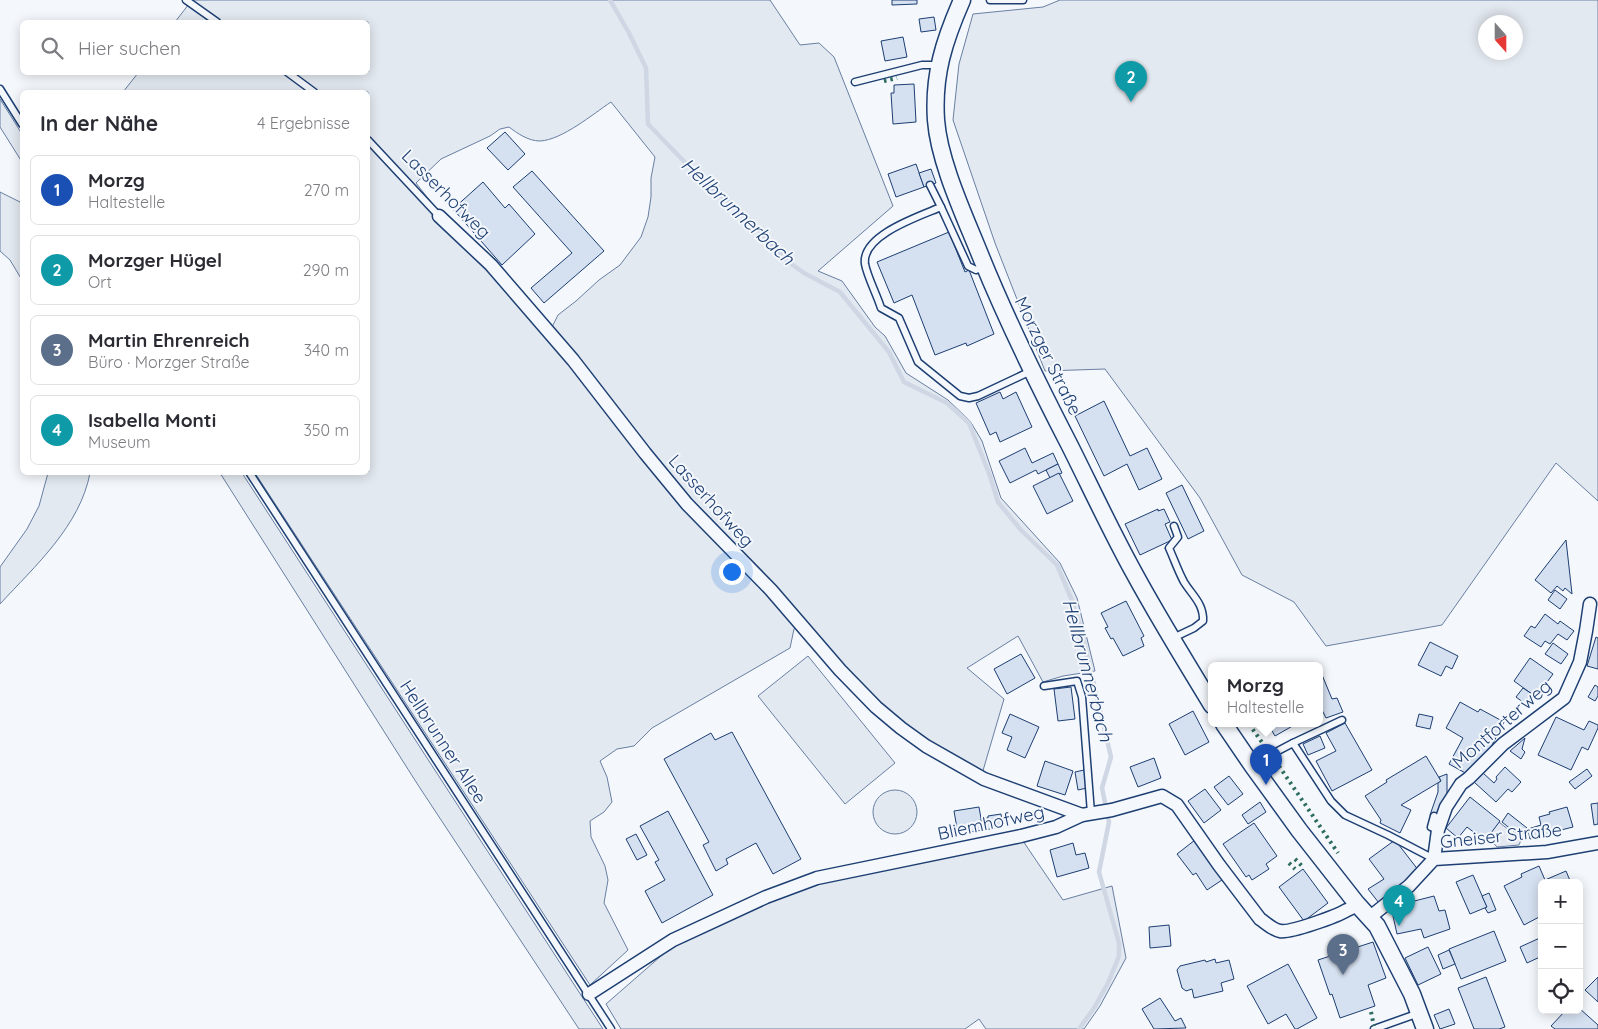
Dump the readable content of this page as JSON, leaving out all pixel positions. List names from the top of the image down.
{
  "streets": {
    "street": [
      "Lasserhofweg",
      "Morzger Straße",
      "Montforterweg",
      "Bliemhofweg",
      "Gneiser Straße"
    ],
    "lane": ["Hellbrunner Allee"]
  },
  "crossings": [
    ["Lasserhofweg", "Bliemhofweg"],
    ["Montforterweg", "Gneiser Straße"],
    ["Hellbrunner Allee", "Bliemhofweg"]
  ],
  "water": ["Hellbrunnerbach"],
  "north": "bottom",
  "page": {
    "search": "Hier suchen",
    "pins": [
      "2",
      "1",
      "4",
      "3"
    ],
    "heading": ["In der Nähe", "4 Ergebnisse"],
    "list": [
      {
        "mark": "1",
        "name": "Morzg",
        "note": "Haltestelle",
        "value": "270 m"
      },
      {
        "mark": "2",
        "name": "Morzger Hügel",
        "note": "Ort",
        "value": "290 m"
      },
      {
        "mark": "3",
        "name": "Martin Ehrenreich",
        "note": "Büro · Morzger Straße",
        "value": "340 m"
      },
      {
        "mark": "4",
        "name": "Isabella Monti",
        "note": "Museum",
        "value": "350 m"
      }
    ],
    "popup": ["Morzg", "Haltestelle"],
    "map_buttons": ["+", "−"]
  }
}
